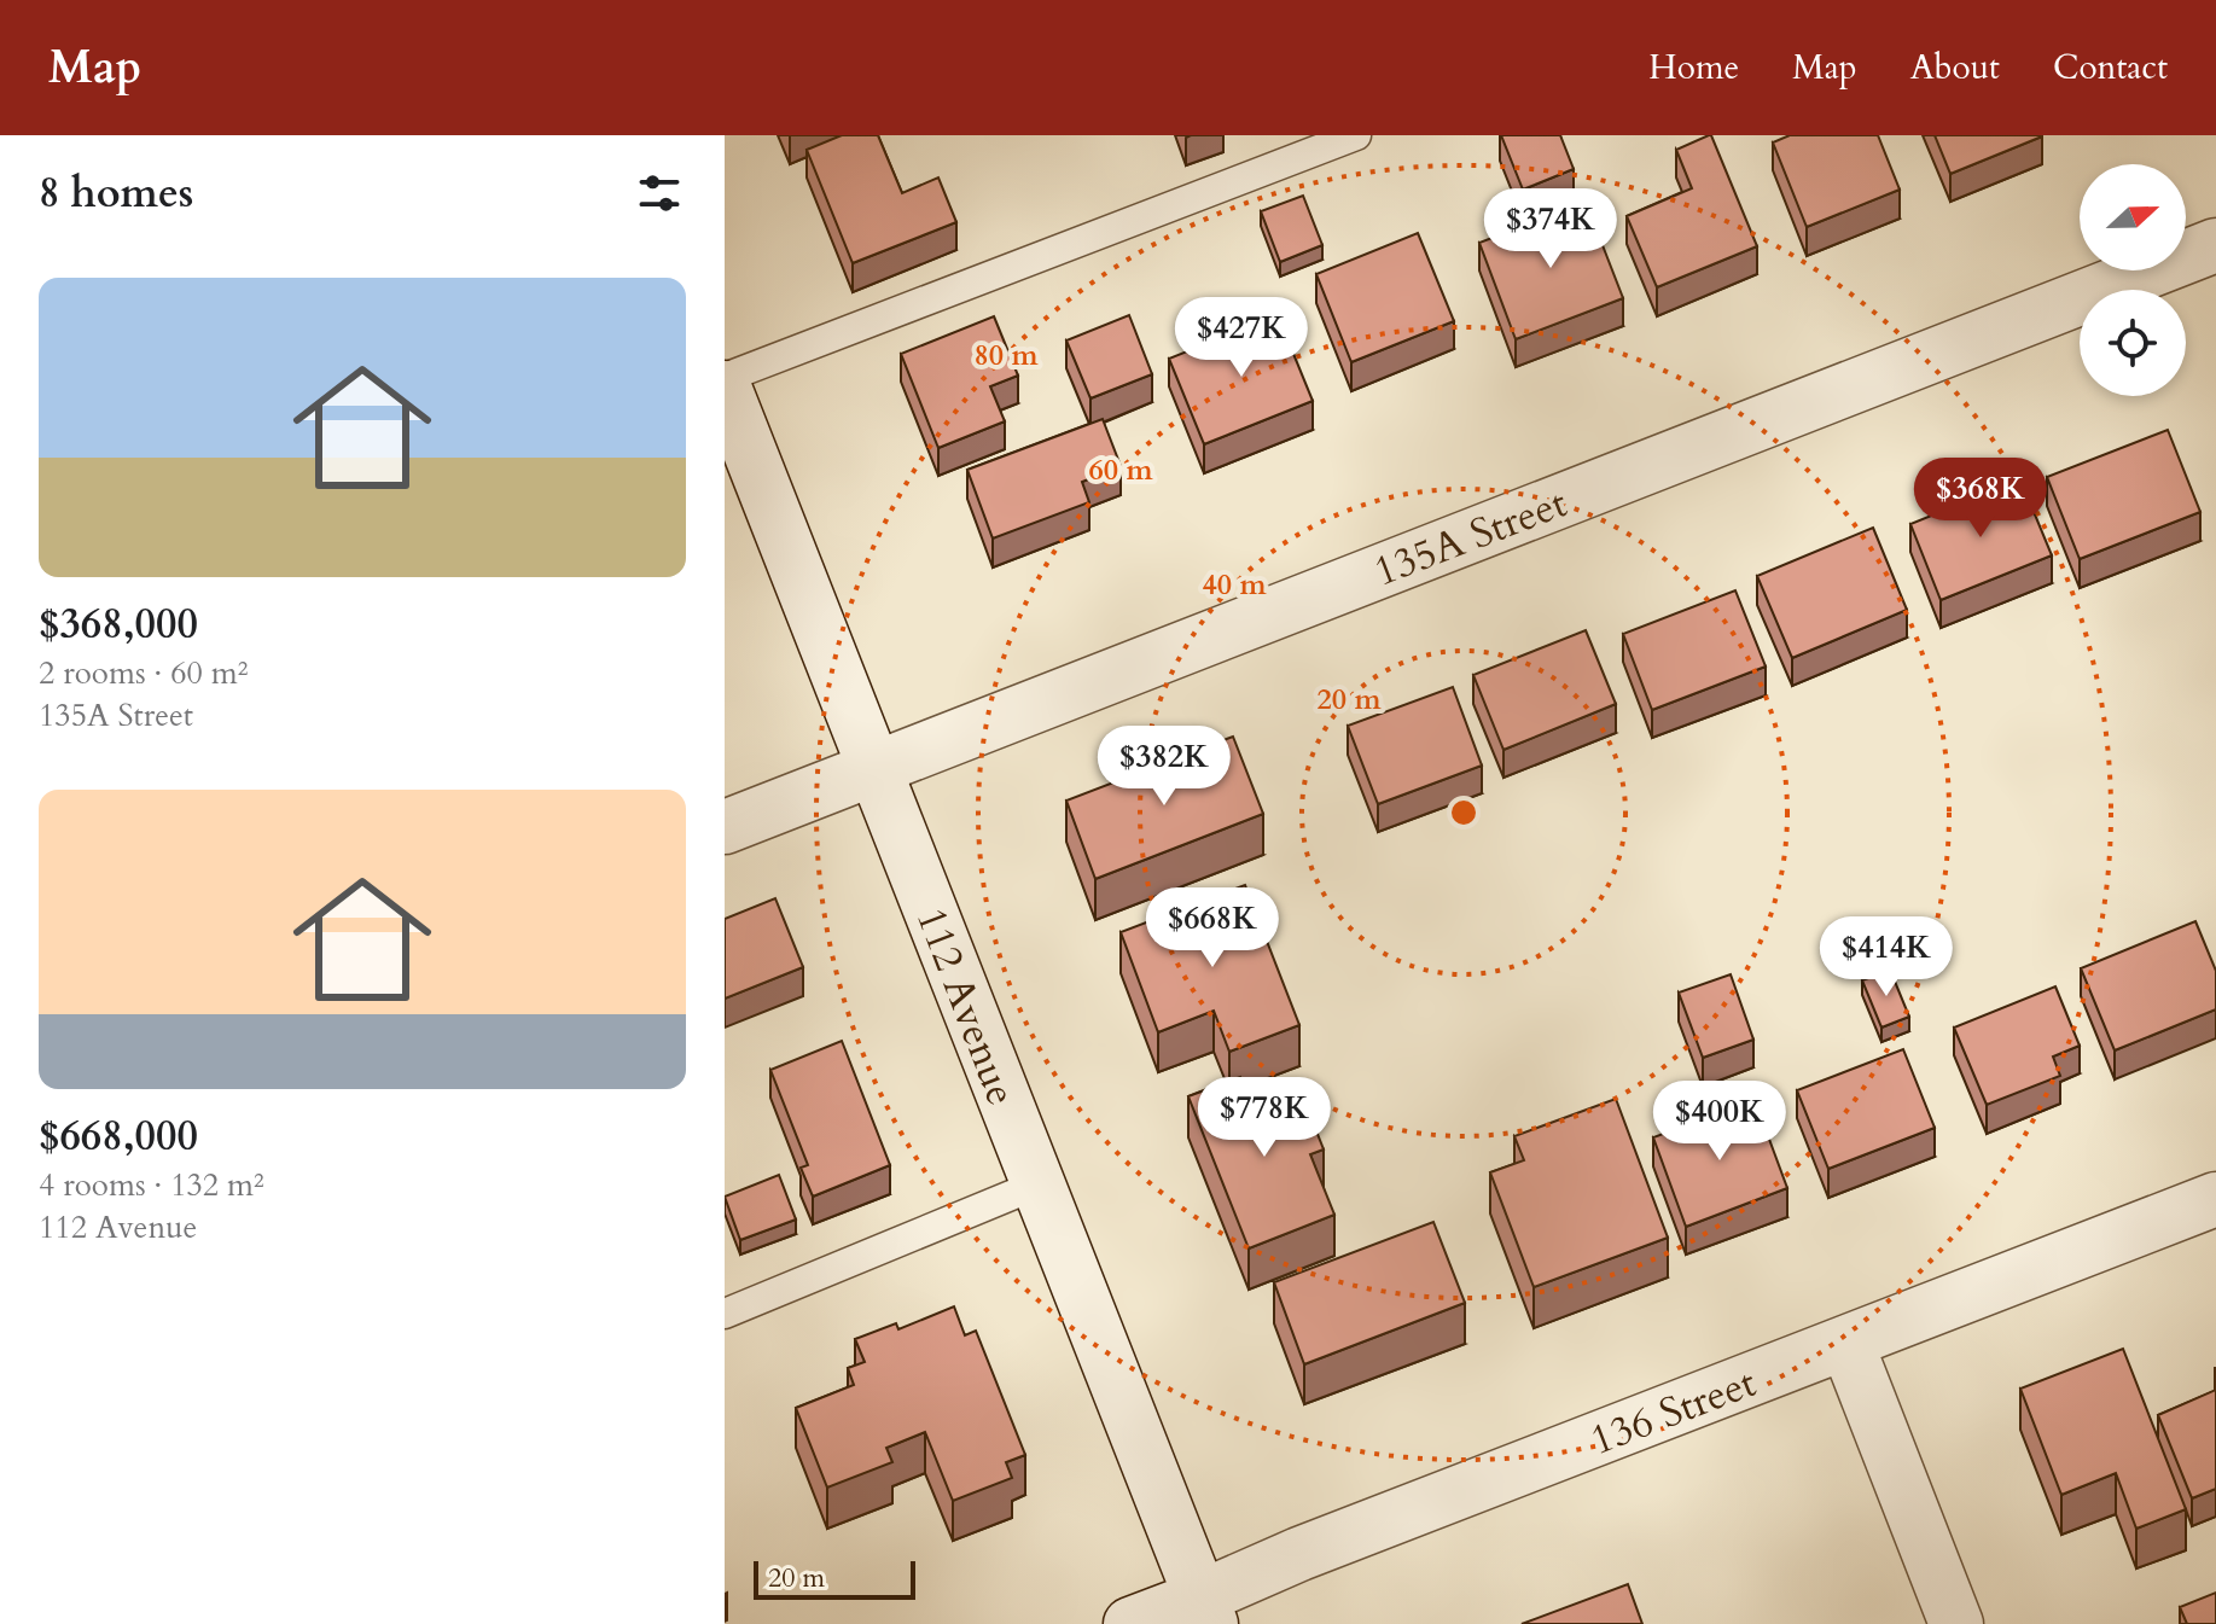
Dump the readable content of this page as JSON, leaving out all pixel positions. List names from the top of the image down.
{
  "streets": {
    "street": ["135A Street", "112 Avenue", "136 Street"]
  },
  "crossings": [
    ["135A Street", "112 Avenue"],
    ["112 Avenue", "136 Street"]
  ],
  "scale_bar": "20 m",
  "north": "right",
  "page": {
    "header": "Map",
    "nav": [
      "Home",
      "Map",
      "About",
      "Contact"
    ],
    "heading": "8 homes",
    "price": [
      "$374K",
      "$427K",
      "$368K",
      "$382K",
      "$668K",
      "$414K",
      "$778K",
      "$400K"
    ],
    "list": [
      {
        "name": "$368,000",
        "note": "2 rooms · 60 m² · 135A Street"
      },
      {
        "name": "$668,000",
        "note": "4 rooms · 132 m² · 112 Avenue"
      }
    ],
    "scale": "20 m"
  },
  "rings": [
    "80 m",
    "60 m",
    "40 m",
    "20 m"
  ]
}
